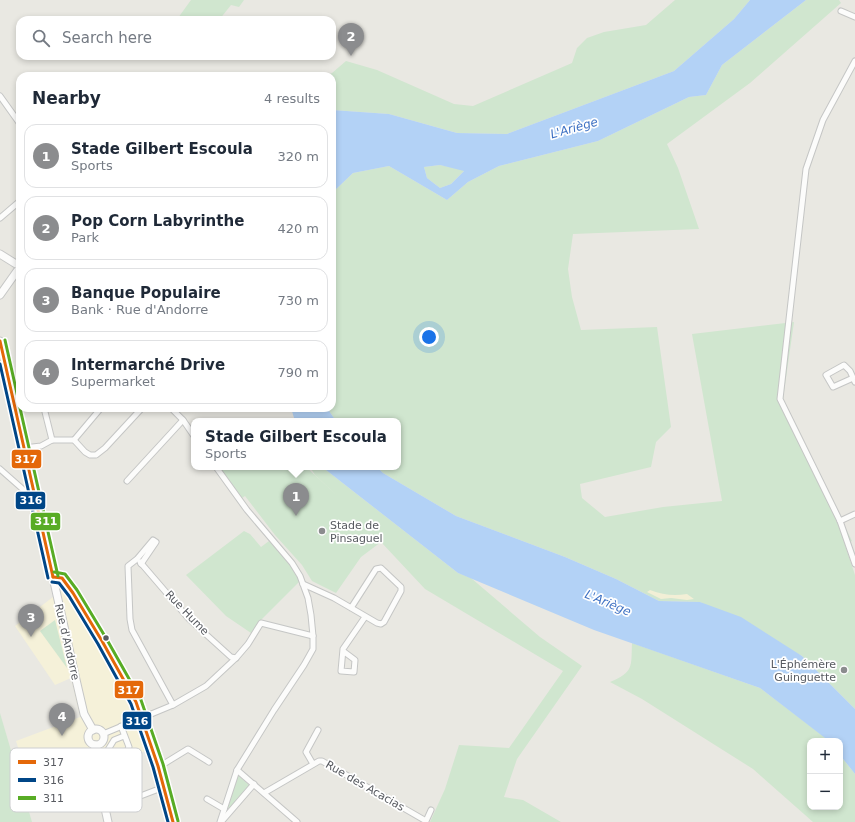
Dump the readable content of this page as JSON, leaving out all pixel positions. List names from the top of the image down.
{
  "streets": {
    "main road": ["Rue d'Andorre"],
    "street": ["Rue Hume", "Rue des Acacias"]
  },
  "water": ["L'Ariège"],
  "places": ["Stade de Pinsaguel", "L'Éphémère Guinguette"],
  "lines": ["transit line 311", "transit line 317", "transit line 316"],
  "legend": ["317", "316", "311"],
  "page": {
    "search": "Search here",
    "pins": [
      "2",
      "1",
      "3",
      "4"
    ],
    "heading": ["Nearby", "4 results"],
    "list": [
      {
        "mark": "1",
        "name": "Stade Gilbert Escoula",
        "note": "Sports",
        "value": "320 m"
      },
      {
        "mark": "2",
        "name": "Pop Corn Labyrinthe",
        "note": "Park",
        "value": "420 m"
      },
      {
        "mark": "3",
        "name": "Banque Populaire",
        "note": "Bank · Rue d'Andorre",
        "value": "730 m"
      },
      {
        "mark": "4",
        "name": "Intermarché Drive",
        "note": "Supermarket",
        "value": "790 m"
      }
    ],
    "popup": ["Stade Gilbert Escoula", "Sports"],
    "map_buttons": ["+", "−"]
  }
}
